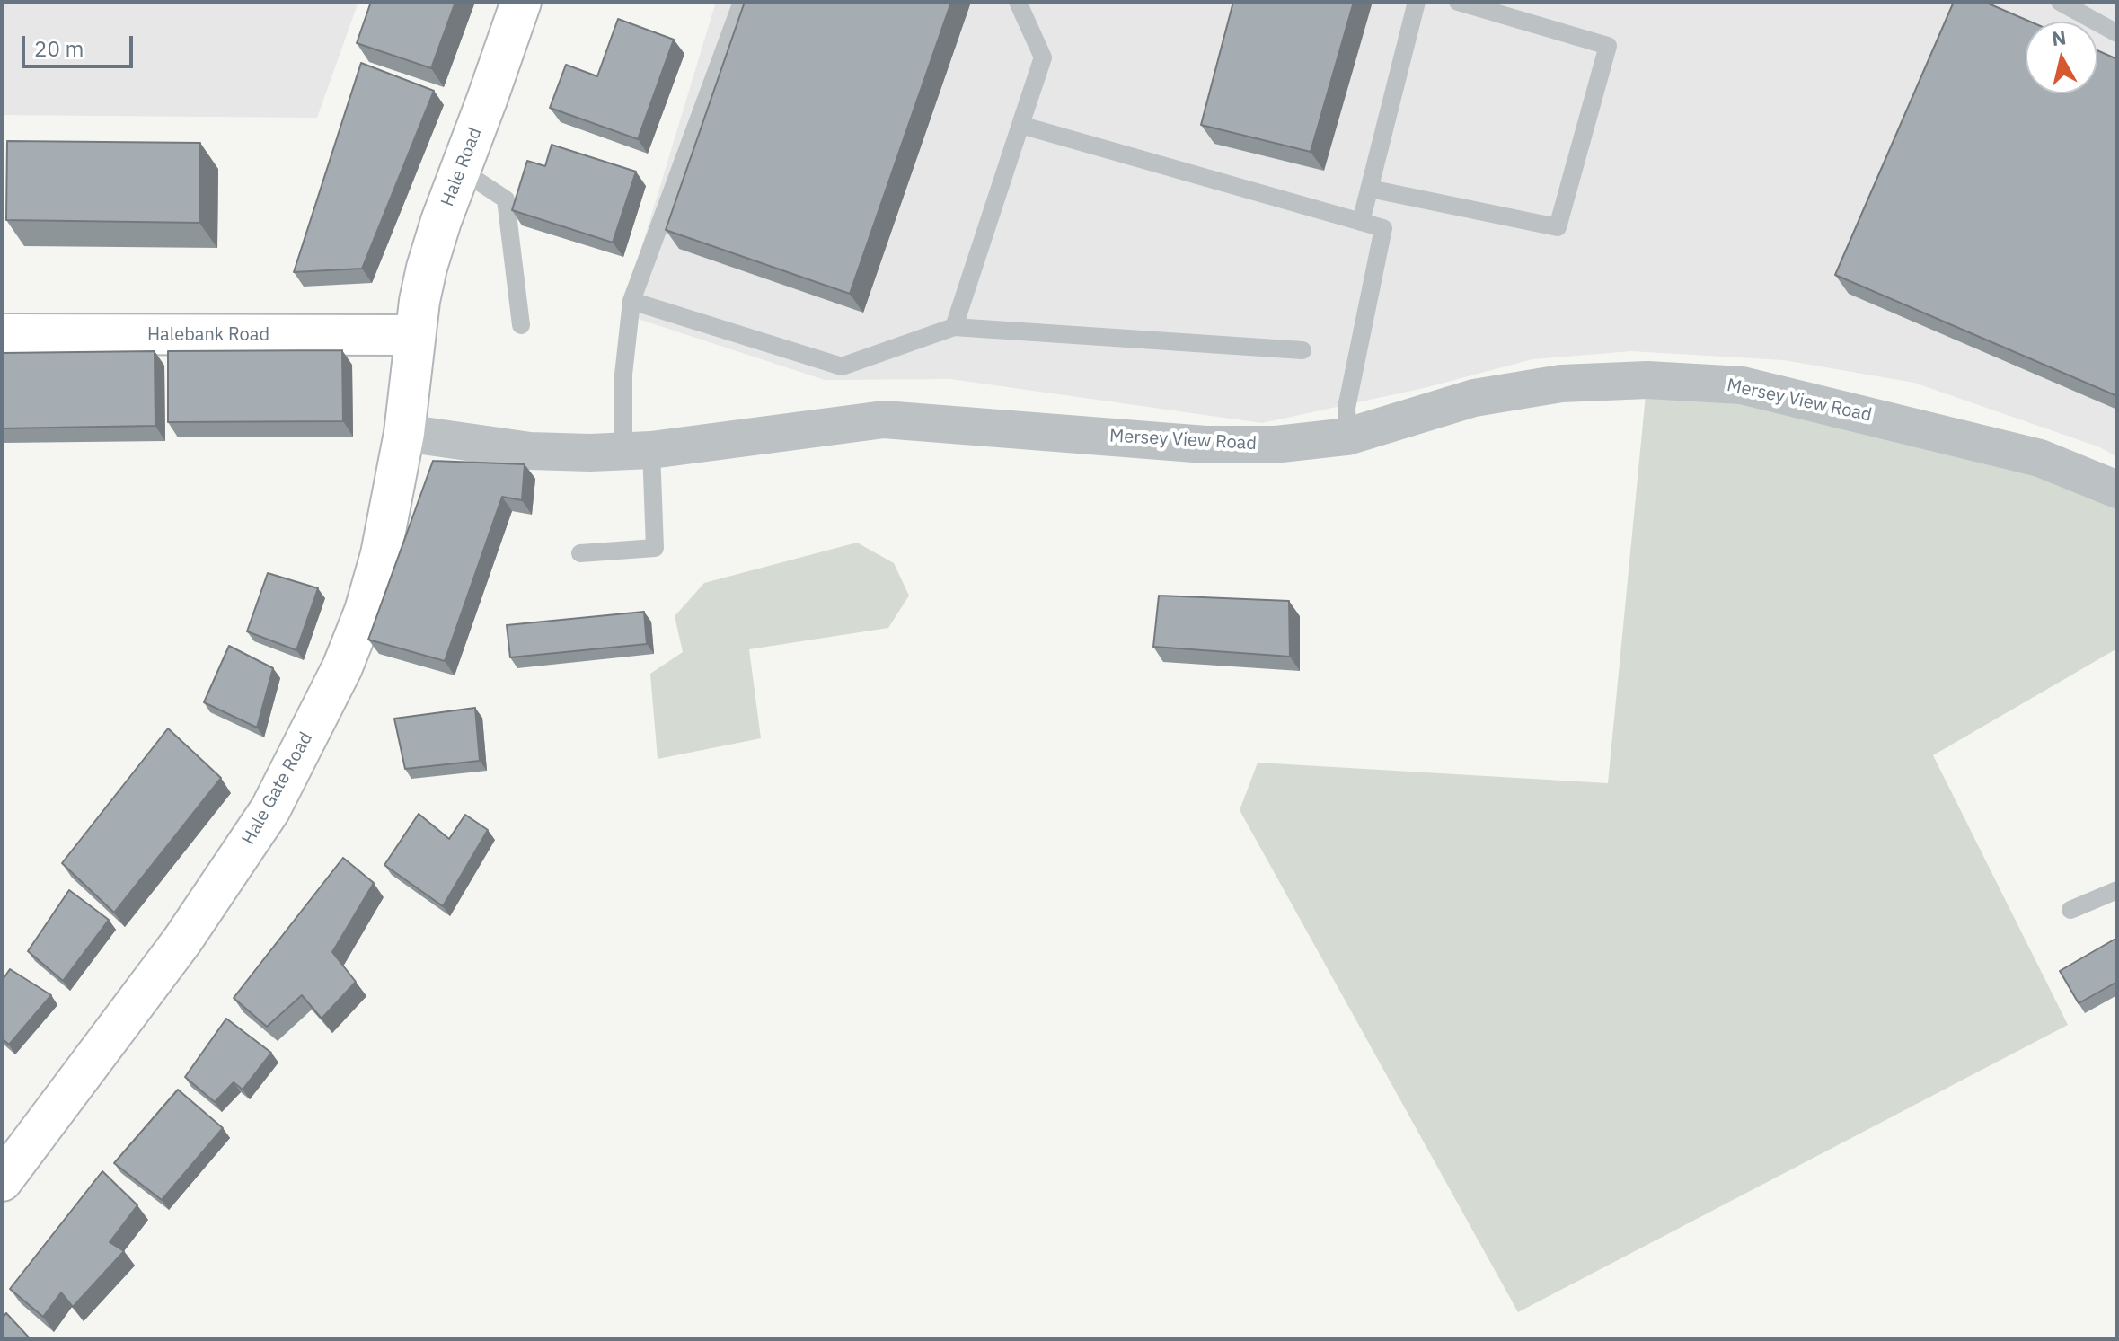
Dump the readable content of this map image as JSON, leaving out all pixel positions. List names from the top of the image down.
{
  "streets": {
    "street": [
      "Hale Road",
      "Halebank Road",
      "Mersey View Road",
      "Hale Gate Road"
    ]
  },
  "crossings": [
    ["Hale Road", "Halebank Road"],
    ["Hale Road", "Hale Gate Road"],
    ["Halebank Road", "Hale Gate Road"],
    ["Mersey View Road", "Hale Gate Road"]
  ],
  "scale_bar": "20 m",
  "north": "top"
}
